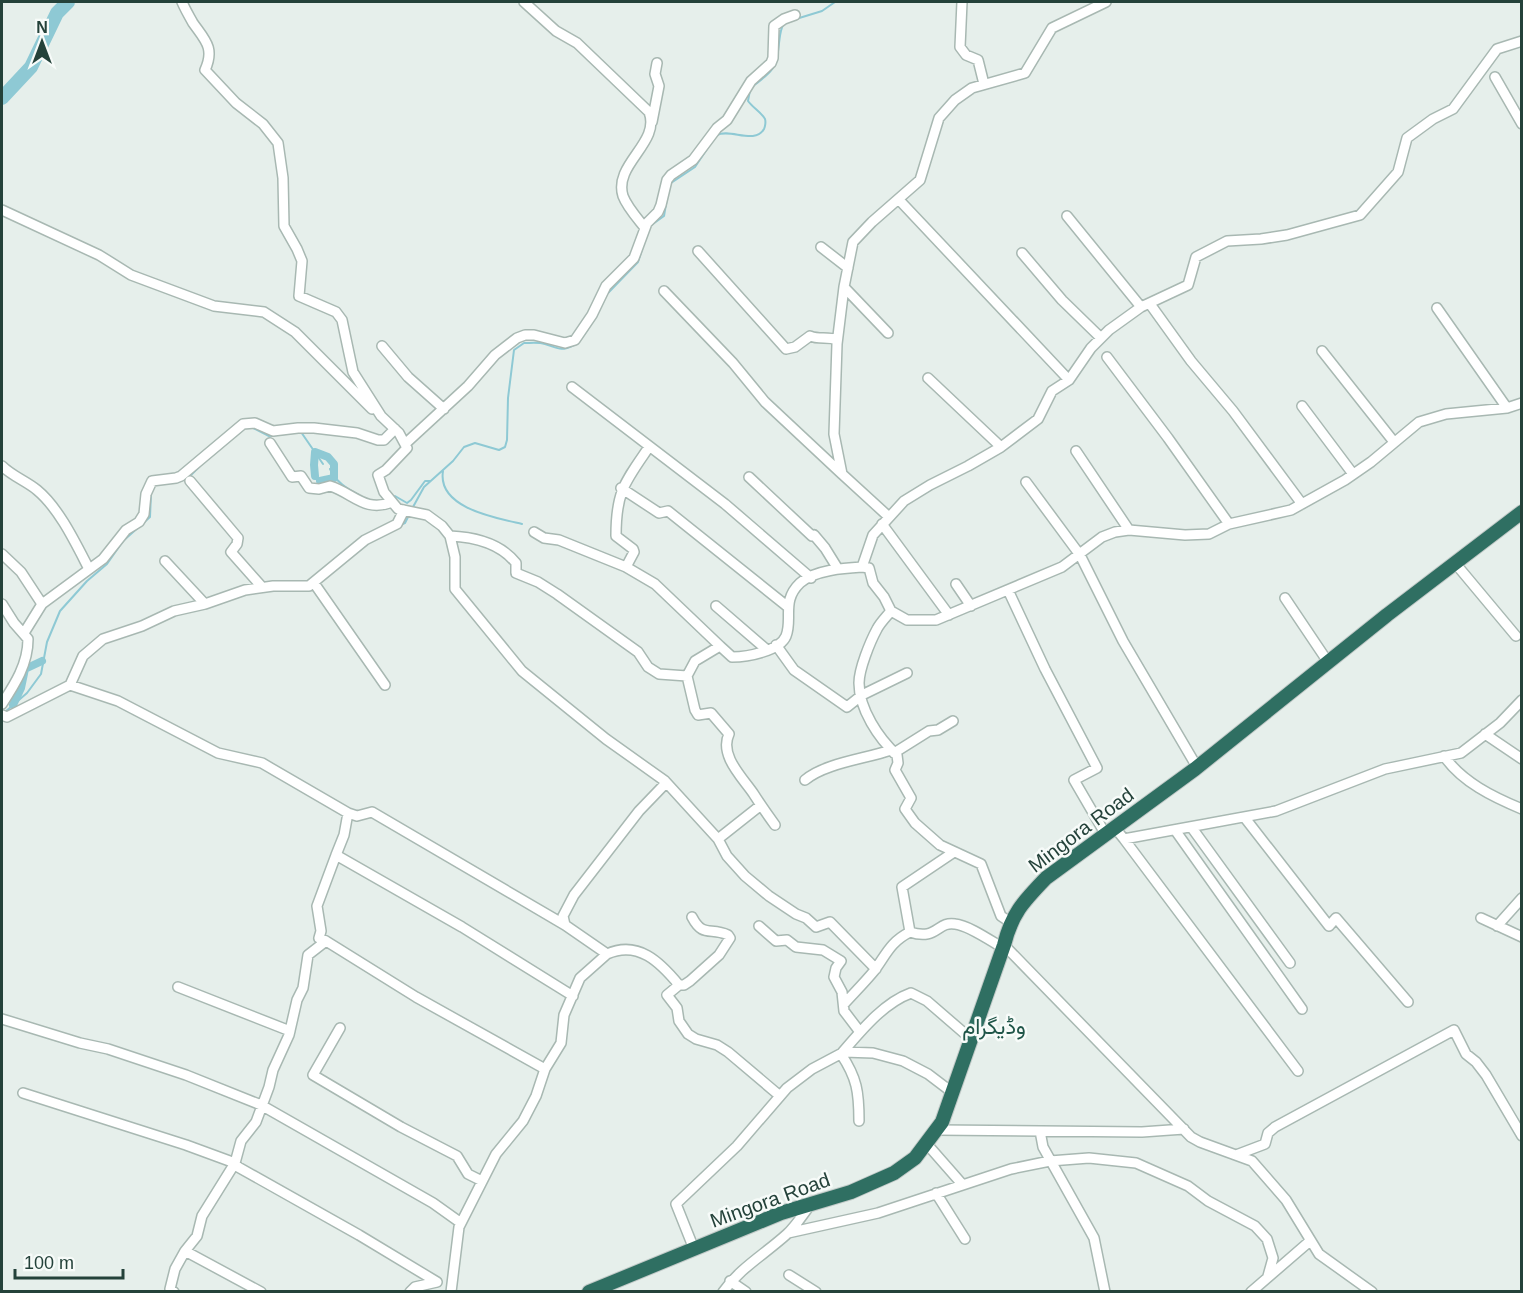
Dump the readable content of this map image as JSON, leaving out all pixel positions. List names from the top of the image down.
{
  "streets": {
    "highway": ["Mingora Road"]
  },
  "districts": ["وڈیگرام"],
  "scale_bar": "100 m",
  "north": "top"
}
